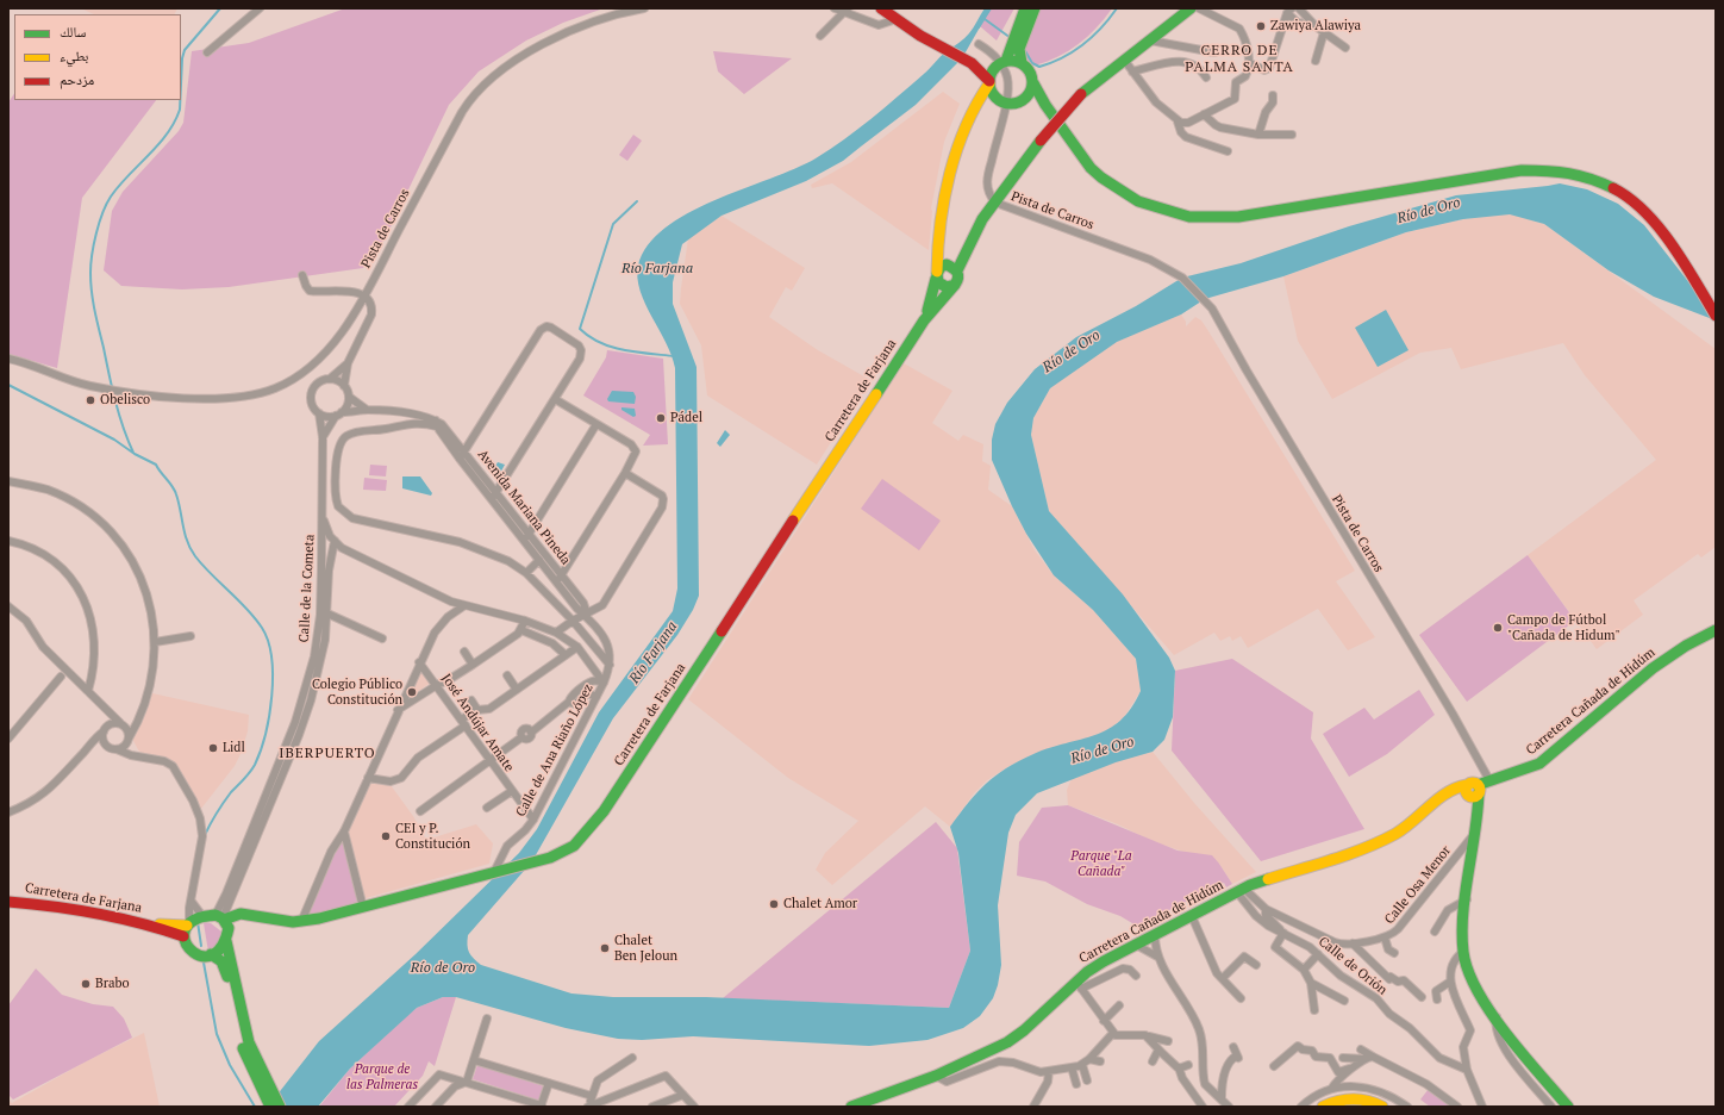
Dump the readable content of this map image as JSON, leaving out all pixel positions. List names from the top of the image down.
{
  "streets": {
    "main road": ["Carretera de Farjana", "Carretera Cañada de Hidúm"],
    "street": [
      "Pista de Carros",
      "Avenida Mariana Pineda",
      "Calle de la Cometa",
      "José Andújar Amate",
      "Calle de Ana Riaño López",
      "Calle Osa Menor",
      "Calle de Orión"
    ]
  },
  "crossings": [
    ["Pista de Carros", "Carretera de Farjana"],
    ["Pista de Carros", "Carretera Cañada de Hidúm"],
    ["Carretera de Farjana", "Calle de la Cometa"],
    ["Carretera de Farjana", "Calle de Ana Riaño López"],
    ["Avenida Mariana Pineda", "Calle de la Cometa"],
    ["Avenida Mariana Pineda", "Calle de Ana Riaño López"],
    ["Calle de la Cometa", "Calle de Ana Riaño López"],
    ["Carretera Cañada de Hidúm", "Calle Osa Menor"],
    ["Carretera Cañada de Hidúm", "Calle de Orión"],
    ["José Andújar Amate", "Calle de Ana Riaño López"],
    ["Calle Osa Menor", "Calle de Orión"]
  ],
  "districts": ["CERRO DE PALMA SANTA", "IBERPUERTO"],
  "water": ["Río de Oro", "Río Farjana"],
  "parks": ["Parque \"La Cañada\"", "Parque de las Palmeras"],
  "places": [
    "Zawiya Alawiya",
    "Obelisco",
    "Pádel",
    "Campo de Fútbol \"Cañada de Hidum\"",
    "Colegio Público Constitución",
    "Lidl",
    "CEI y P. Constitución",
    "Chalet Amor",
    "Chalet Ben Jeloun",
    "Brabo"
  ],
  "legend": ["سالك", "بطيء", "مزدحم"]
}
